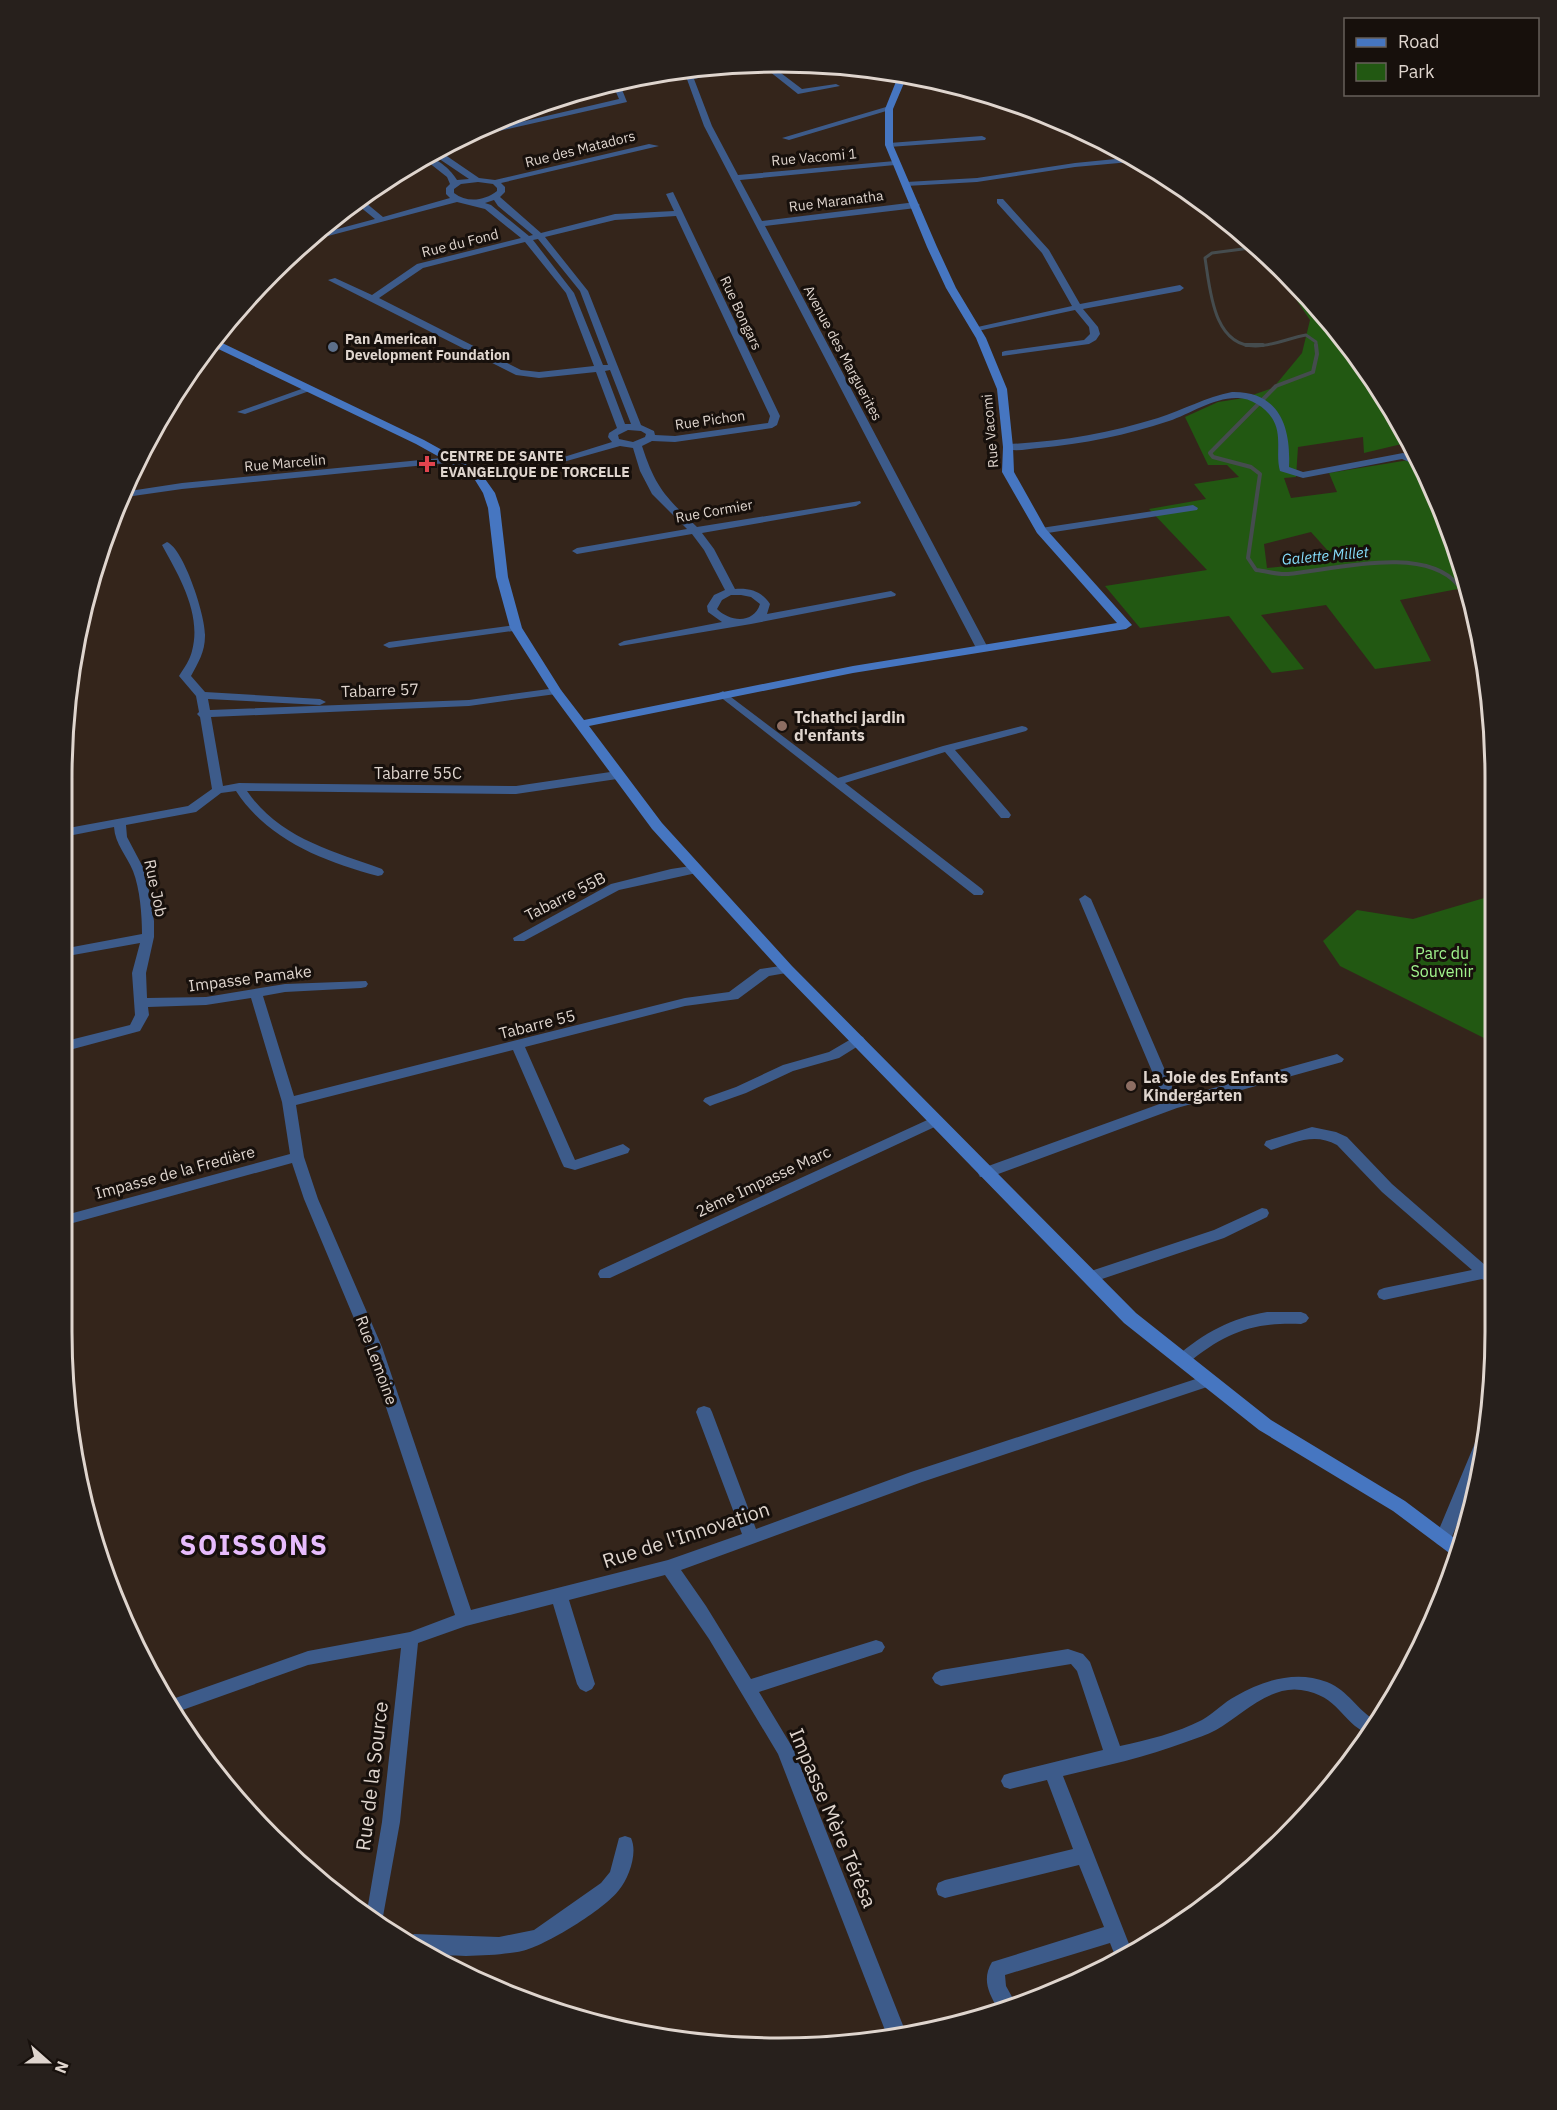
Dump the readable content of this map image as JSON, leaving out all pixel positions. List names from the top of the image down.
{
  "streets": {
    "main road": ["Rue Vacomi"],
    "street": [
      "Rue des Matadors",
      "Rue Vacomi 1",
      "Rue Maranatha",
      "Rue du Fond",
      "Rue Bongars",
      "Avenue des Marguerites",
      "Rue Pichon",
      "Rue Marcelin",
      "Rue Cormier",
      "Tabarre 57",
      "Tabarre 55C",
      "Rue Job",
      "Tabarre 55B",
      "Impasse Pamake",
      "Tabarre 55",
      "Impasse de la Fredière",
      "2ème Impasse Marc",
      "Rue Lemoine",
      "Rue de l'Innovation",
      "Rue de la Source",
      "Impasse Mère Térésa"
    ]
  },
  "crossings": [
    ["Rue Vacomi 1", "Avenue des Marguerites"],
    ["Rue Vacomi 1", "Rue Vacomi"],
    ["Rue Maranatha", "Avenue des Marguerites"],
    ["Rue Maranatha", "Rue Vacomi"],
    ["Rue Bongars", "Rue Pichon"],
    ["Avenue des Marguerites", "Rue Vacomi"],
    ["Rue Job", "Impasse Pamake"],
    ["Impasse Pamake", "Rue Lemoine"],
    ["Tabarre 55", "Rue Lemoine"],
    ["Impasse de la Fredière", "Rue Lemoine"],
    ["Rue Lemoine", "Rue de l'Innovation"],
    ["Rue de l'Innovation", "Rue de la Source"],
    ["Rue de l'Innovation", "Impasse Mère Térésa"]
  ],
  "districts": ["SOISSONS"],
  "water": ["Galette Millet"],
  "parks": ["Parc du Souvenir"],
  "places": {
    "other": ["Pan American Development Foundation", "Tchathci jardin d'enfants", "La Joie des Enfants Kindergarten"],
    "health": ["CENTRE DE SANTE EVANGELIQUE DE TORCELLE"]
  },
  "legend": ["Road", "Park"],
  "north": "right"
}
